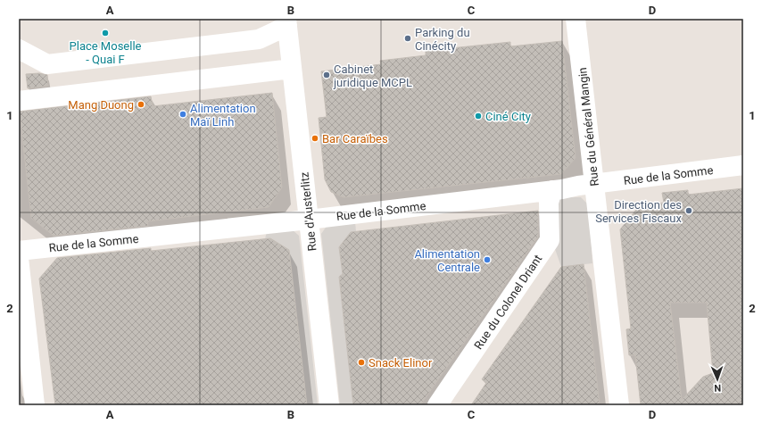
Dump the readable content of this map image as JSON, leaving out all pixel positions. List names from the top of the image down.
{
  "streets": {
    "street": [
      "Rue du Général Mangin",
      "Rue de la Somme",
      "Rue d'Austerlitz",
      "Rue du Colonel Driant"
    ]
  },
  "crossings": [
    ["Rue du Général Mangin", "Rue de la Somme"],
    ["Rue de la Somme", "Rue d'Austerlitz"],
    ["Rue de la Somme", "Rue du Colonel Driant"]
  ],
  "places": [
    "Place Moselle - Quai F",
    "Parking du Cinécity",
    "Cabinet juridique MCPL",
    "Mang Duong",
    "Alimentation Maï Linh",
    "Ciné City",
    "Bar Caraïbes",
    "Direction des Services Fiscaux",
    "Alimentation Centrale",
    "Snack Elinor"
  ],
  "north": "bottom",
  "grid": {
    "columns": [
      "A",
      "B",
      "C",
      "D"
    ],
    "rows": ["1", "2"]
  }
}
